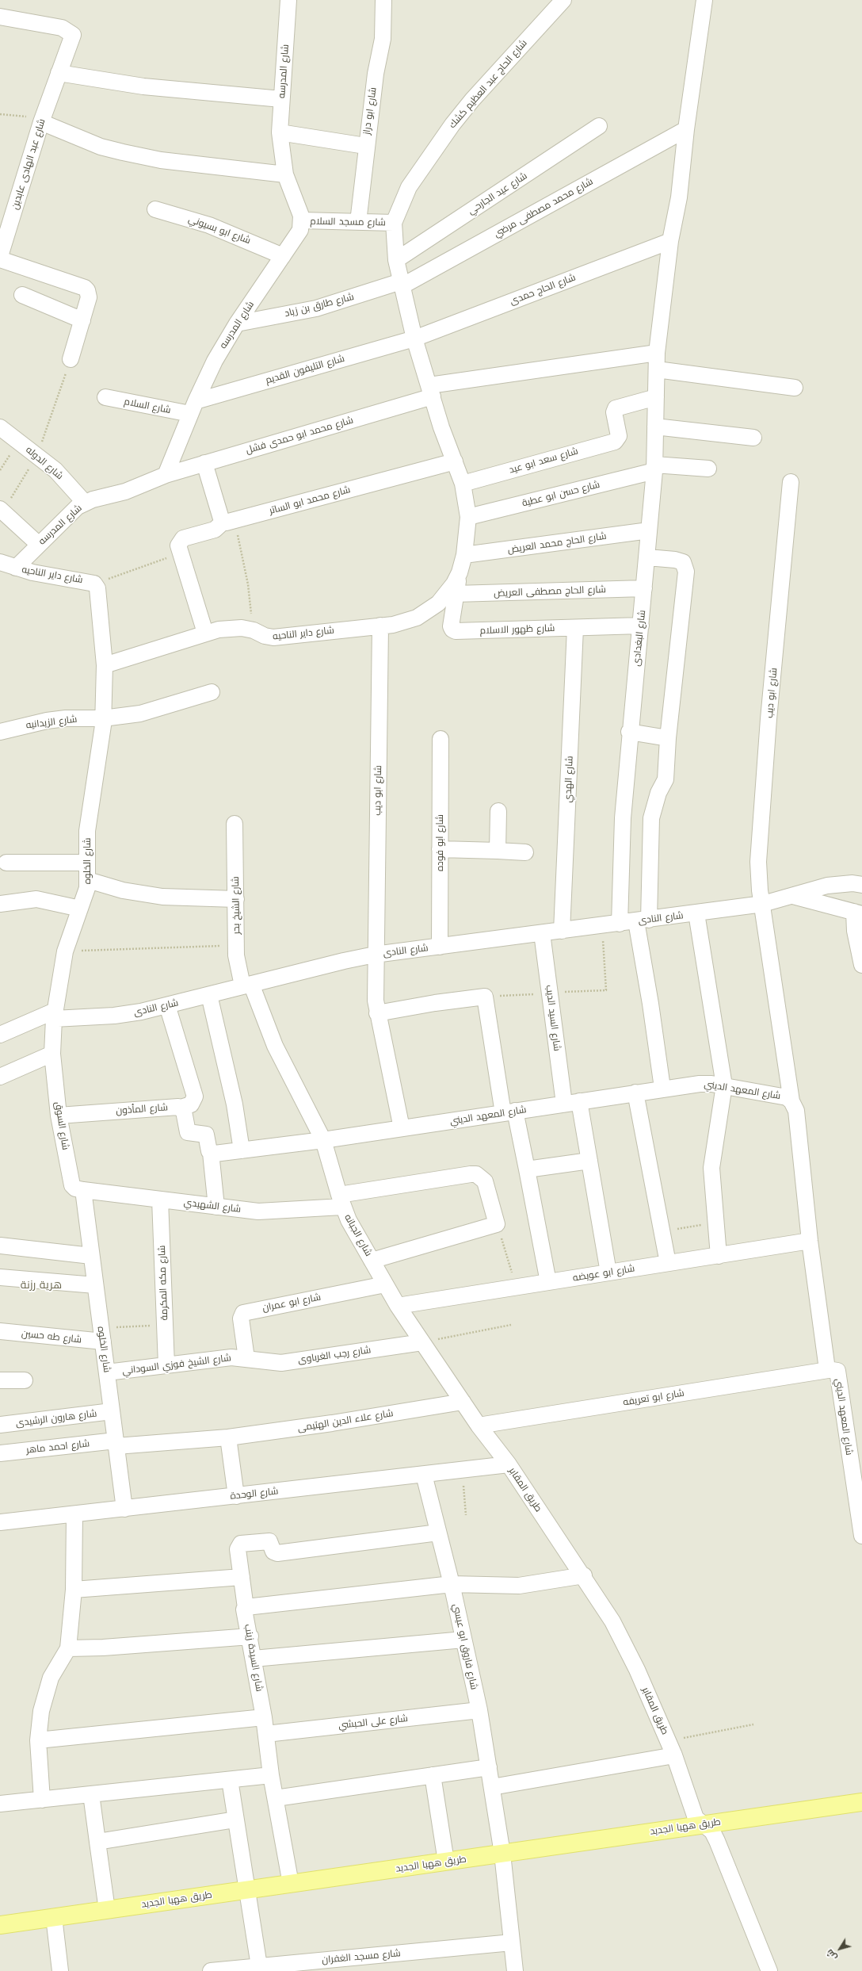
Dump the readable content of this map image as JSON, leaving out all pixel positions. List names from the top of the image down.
{
  "streets": {
    "main road": ["طريق ههيا الجديد"],
    "street": [
      "شارع المدرسه",
      "شارع الحاج عبد العظيم كشك",
      "شارع ابو دراز",
      "شارع عبد الهادى عابدين",
      "شارع عيد الجارحي",
      "شارع محمد مصطفى مرضي",
      "شارع مسجد السلام",
      "شارع ابو بسيوني",
      "شارع الحاج حمدى",
      "شارع طارق بن زياد",
      "شارع التليفون القديم",
      "شارع السلام",
      "شارع محمد ابو حمدى فشل",
      "شارع سعد ابو عيد",
      "شارع الدوله",
      "شارع حسن ابو عطية",
      "شارع محمد ابو الساتر",
      "شارع الحاج محمد العريض",
      "شارع داير الناحيه",
      "شارع الحاج مصطفى العريض",
      "شارع ظهور الاسلام",
      "شارع البغدادى",
      "شارع ابو ديب",
      "شارع الزيدانيه",
      "شارع الهدي",
      "شارع ابو فوده",
      "شارع الخلوه",
      "شارع الشيخ بحر",
      "شارع النادى",
      "شارع السيد الديب",
      "شارع المعهد الديني",
      "شارع المأذون",
      "شارع السوق",
      "شارع الشهيدي",
      "شارع الجبانه",
      "شارع ابو عويضه",
      "شارع مكه المكرمة",
      "شارع ابو عمران",
      "شارع طه حسين",
      "شارع رجب الغرباوى",
      "شارع الشيخ فوزي السوداني",
      "شارع ابو تعريفه",
      "شارع هارون الرشيدى",
      "شارع علاء الدين الهتيمى",
      "شارع احمد ماهر",
      "طريق المقابر",
      "شارع الوحدة",
      "شارع فاروق ابو عيسي",
      "شارع السيدة زينب",
      "شارع على الحبشي",
      "شارع مسجد الغفران"
    ]
  },
  "crossings": [
    ["شارع المدرسه", "شارع مسجد السلام"],
    ["شارع المدرسه", "شارع ابو بسيوني"],
    ["شارع المدرسه", "شارع طارق بن زياد"],
    ["شارع المدرسه", "شارع التليفون القديم"],
    ["شارع المدرسه", "شارع السلام"],
    ["شارع المدرسه", "شارع محمد ابو حمدى فشل"],
    ["شارع المدرسه", "شارع الدوله"],
    ["شارع المدرسه", "شارع داير الناحيه"],
    ["شارع الحاج عبد العظيم كشك", "شارع مسجد السلام"],
    ["شارع الحاج عبد العظيم كشك", "شارع داير الناحيه"],
    ["شارع ابو دراز", "شارع مسجد السلام"],
    ["شارع عيد الجارحي", "شارع داير الناحيه"],
    ["شارع محمد مصطفى مرضي", "شارع طارق بن زياد"],
    ["شارع محمد مصطفى مرضي", "شارع داير الناحيه"],
    ["شارع محمد مصطفى مرضي", "شارع البغدادى"],
    ["شارع مسجد السلام", "شارع داير الناحيه"],
    ["شارع الحاج حمدى", "شارع التليفون القديم"],
    ["شارع الحاج حمدى", "شارع داير الناحيه"],
    ["شارع الحاج حمدى", "شارع البغدادى"],
    ["شارع طارق بن زياد", "شارع داير الناحيه"],
    ["شارع التليفون القديم", "شارع السلام"],
    ["شارع التليفون القديم", "شارع داير الناحيه"],
    ["شارع محمد ابو حمدى فشل", "شارع داير الناحيه"],
    ["شارع محمد ابو حمدى فشل", "شارع البغدادى"],
    ["شارع سعد ابو عيد", "شارع داير الناحيه"],
    ["شارع سعد ابو عيد", "شارع البغدادى"],
    ["شارع حسن ابو عطية", "شارع داير الناحيه"],
    ["شارع حسن ابو عطية", "شارع البغدادى"],
    ["شارع محمد ابو الساتر", "شارع داير الناحيه"],
    ["شارع الحاج محمد العريض", "شارع داير الناحيه"],
    ["شارع الحاج محمد العريض", "شارع البغدادى"],
    ["شارع داير الناحيه", "شارع ظهور الاسلام"],
    ["شارع داير الناحيه", "شارع ابو ديب"],
    ["شارع داير الناحيه", "شارع الخلوه"],
    ["شارع الحاج مصطفى العريض", "شارع ظهور الاسلام"],
    ["شارع الحاج مصطفى العريض", "شارع البغدادى"],
    ["شارع ظهور الاسلام", "شارع البغدادى"],
    ["شارع ظهور الاسلام", "شارع الهدي"],
    ["شارع البغدادى", "شارع النادى"],
    ["شارع ابو ديب", "شارع النادى"],
    ["شارع ابو ديب", "شارع المعهد الديني"],
    ["شارع الزيدانيه", "شارع الخلوه"],
    ["شارع الهدي", "شارع النادى"],
    ["شارع ابو فوده", "شارع النادى"],
    ["شارع الخلوه", "شارع النادى"],
    ["شارع الخلوه", "شارع السوق"],
    ["شارع الخلوه", "شارع الشهيدي"],
    ["شارع الخلوه", "شارع طه حسين"],
    ["شارع الخلوه", "شارع الشيخ فوزي السوداني"],
    ["شارع الخلوه", "شارع هارون الرشيدى"],
    ["شارع الخلوه", "شارع احمد ماهر"],
    ["شارع الخلوه", "شارع الوحدة"],
    ["شارع الشيخ بحر", "شارع النادى"],
    ["شارع الشيخ بحر", "شارع الجبانه"],
    ["شارع النادى", "شارع السيد الديب"],
    ["شارع النادى", "شارع الجبانه"],
    ["شارع السيد الديب", "شارع المعهد الديني"],
    ["شارع السيد الديب", "شارع ابو عويضه"],
    ["شارع المعهد الديني", "شارع الجبانه"],
    ["شارع المعهد الديني", "شارع ابو عويضه"],
    ["شارع المعهد الديني", "شارع ابو تعريفه"],
    ["شارع المأذون", "شارع السوق"],
    ["شارع السوق", "شارع الشهيدي"],
    ["شارع الشهيدي", "شارع الجبانه"],
    ["شارع الشهيدي", "شارع مكه المكرمة"],
    ["شارع الجبانه", "شارع ابو عويضه"],
    ["شارع الجبانه", "شارع ابو عمران"],
    ["شارع الجبانه", "شارع رجب الغرباوى"],
    ["شارع الجبانه", "شارع ابو تعريفه"],
    ["شارع الجبانه", "شارع علاء الدين الهتيمى"],
    ["شارع الجبانه", "طريق المقابر"],
    ["شارع الجبانه", "شارع الوحدة"],
    ["شارع مكه المكرمة", "شارع الشيخ فوزي السوداني"],
    ["شارع ابو عمران", "شارع رجب الغرباوى"],
    ["شارع ابو عمران", "شارع الشيخ فوزي السوداني"],
    ["شارع رجب الغرباوى", "شارع الشيخ فوزي السوداني"],
    ["شارع علاء الدين الهتيمى", "شارع احمد ماهر"],
    ["طريق المقابر", "شارع الوحدة"],
    ["طريق المقابر", "طريق ههيا الجديد"],
    ["شارع الوحدة", "شارع فاروق ابو عيسي"],
    ["شارع فاروق ابو عيسي", "شارع السيدة زينب"],
    ["شارع فاروق ابو عيسي", "شارع على الحبشي"],
    ["شارع فاروق ابو عيسي", "طريق ههيا الجديد"],
    ["شارع فاروق ابو عيسي", "شارع مسجد الغفران"],
    ["شارع السيدة زينب", "شارع على الحبشي"],
    ["شارع السيدة زينب", "طريق ههيا الجديد"]
  ],
  "districts": ["هرية رزنة"],
  "north": "bottom left"
}
